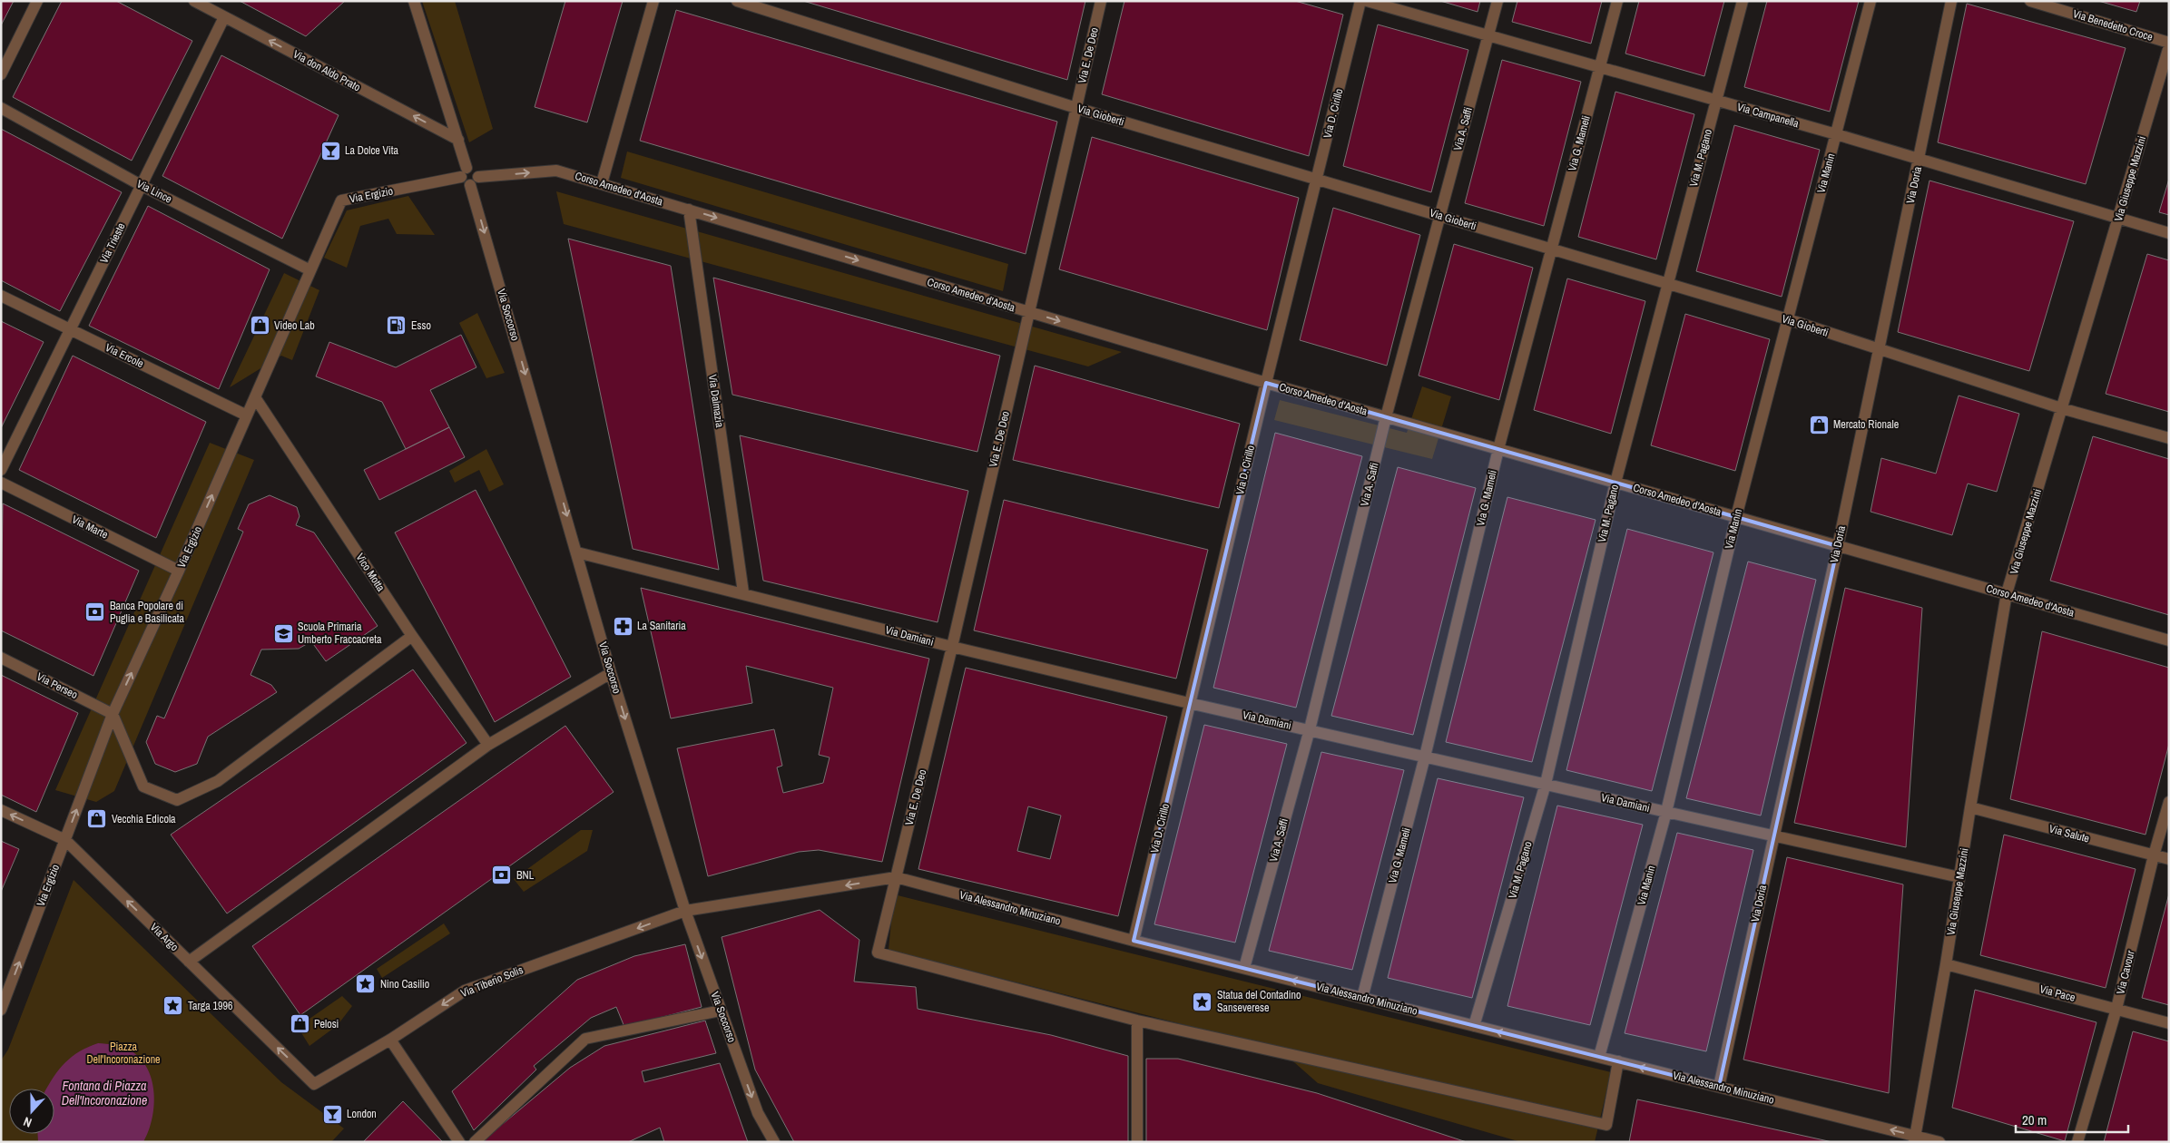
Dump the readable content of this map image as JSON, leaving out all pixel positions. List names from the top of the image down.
{
  "streets": {
    "street": [
      "Via Benedetto Croce",
      "Via E. De Deo",
      "Via don Aldo Prato",
      "Via D. Cirillo",
      "Via Gioberti",
      "Via Campanella",
      "Via A. Saffi",
      "Via G. Mameli",
      "Via M. Pagano",
      "Via Manin",
      "Via Giuseppe Mazzini",
      "Via Doria",
      "Corso Amedeo d'Aosta",
      "Via Lince",
      "Via Ergizio",
      "Via Trieste",
      "Via Soccorso",
      "Via Ercole",
      "Via Dalmazia",
      "Via Marte",
      "Vico Motta",
      "Via Damiani",
      "Via Perseo",
      "Via Salute",
      "Via Alessandro Minuziano",
      "Via Argo",
      "Via Cavour",
      "Via Tiberio Solis",
      "Via Pace"
    ]
  },
  "crossings": [
    ["Via E. De Deo", "Via Gioberti"],
    ["Via E. De Deo", "Corso Amedeo d'Aosta"],
    ["Via E. De Deo", "Via Damiani"],
    ["Via E. De Deo", "Via Alessandro Minuziano"],
    ["Via don Aldo Prato", "Via Trieste"],
    ["Via D. Cirillo", "Via Gioberti"],
    ["Via D. Cirillo", "Corso Amedeo d'Aosta"],
    ["Via D. Cirillo", "Via Damiani"],
    ["Via D. Cirillo", "Via Alessandro Minuziano"],
    ["Via Gioberti", "Via A. Saffi"],
    ["Via Gioberti", "Via G. Mameli"],
    ["Via Gioberti", "Via M. Pagano"],
    ["Via Gioberti", "Via Manin"],
    ["Via Gioberti", "Via Giuseppe Mazzini"],
    ["Via Gioberti", "Via Doria"],
    ["Via Campanella", "Via A. Saffi"],
    ["Via Campanella", "Via G. Mameli"],
    ["Via Campanella", "Via M. Pagano"],
    ["Via Campanella", "Via Manin"],
    ["Via Campanella", "Via Giuseppe Mazzini"],
    ["Via Campanella", "Via Doria"],
    ["Via A. Saffi", "Corso Amedeo d'Aosta"],
    ["Via A. Saffi", "Via Damiani"],
    ["Via A. Saffi", "Via Alessandro Minuziano"],
    ["Via G. Mameli", "Corso Amedeo d'Aosta"],
    ["Via G. Mameli", "Via Damiani"],
    ["Via G. Mameli", "Via Alessandro Minuziano"],
    ["Via M. Pagano", "Corso Amedeo d'Aosta"],
    ["Via M. Pagano", "Via Damiani"],
    ["Via M. Pagano", "Via Alessandro Minuziano"],
    ["Via Manin", "Corso Amedeo d'Aosta"],
    ["Via Manin", "Via Damiani"],
    ["Via Manin", "Via Alessandro Minuziano"],
    ["Via Giuseppe Mazzini", "Corso Amedeo d'Aosta"],
    ["Via Giuseppe Mazzini", "Via Damiani"],
    ["Via Giuseppe Mazzini", "Via Salute"],
    ["Via Giuseppe Mazzini", "Via Alessandro Minuziano"],
    ["Via Giuseppe Mazzini", "Via Pace"],
    ["Via Doria", "Corso Amedeo d'Aosta"],
    ["Via Doria", "Via Damiani"],
    ["Via Doria", "Via Alessandro Minuziano"],
    ["Corso Amedeo d'Aosta", "Via Soccorso"],
    ["Corso Amedeo d'Aosta", "Via Dalmazia"],
    ["Via Lince", "Via Ergizio"],
    ["Via Lince", "Via Trieste"],
    ["Via Ergizio", "Via Ercole"],
    ["Via Ergizio", "Via Marte"],
    ["Via Ergizio", "Vico Motta"],
    ["Via Ergizio", "Via Perseo"],
    ["Via Ergizio", "Via Argo"],
    ["Via Trieste", "Via Ercole"],
    ["Via Soccorso", "Via Damiani"],
    ["Via Soccorso", "Via Alessandro Minuziano"],
    ["Via Soccorso", "Via Tiberio Solis"],
    ["Via Dalmazia", "Via Damiani"],
    ["Via Salute", "Via Cavour"],
    ["Via Alessandro Minuziano", "Via Tiberio Solis"],
    ["Via Argo", "Via Tiberio Solis"],
    ["Via Cavour", "Via Pace"]
  ],
  "one_way": [
    "Via don Aldo Prato",
    "Corso Amedeo d'Aosta",
    "Via Ergizio",
    "Via Soccorso",
    "Via Alessandro Minuziano",
    "Via Argo"
  ],
  "water": ["Fontana di Piazza Dell'Incoronazione"],
  "parks": ["Piazza Dell'Incoronazione"],
  "places": {
    "bar": ["La Dolce Vita", "London"],
    "shop": [
      "Video Lab",
      "Mercato Rionale",
      "Vecchia Edicola",
      "Pelosi"
    ],
    "fuel station": ["Esso"],
    "bank": ["Banca Popolare di Puglia e Basilicata", "BNL"],
    "pharmacy": ["La Sanitaria"],
    "school or university": ["Scuola Primaria Umberto Fraccacreta"],
    "place": ["Nino Casilio", "Statua del Contadino Sanseverese", "Targa 1996"]
  },
  "scale_bar": "20 m",
  "north": "bottom"
}
